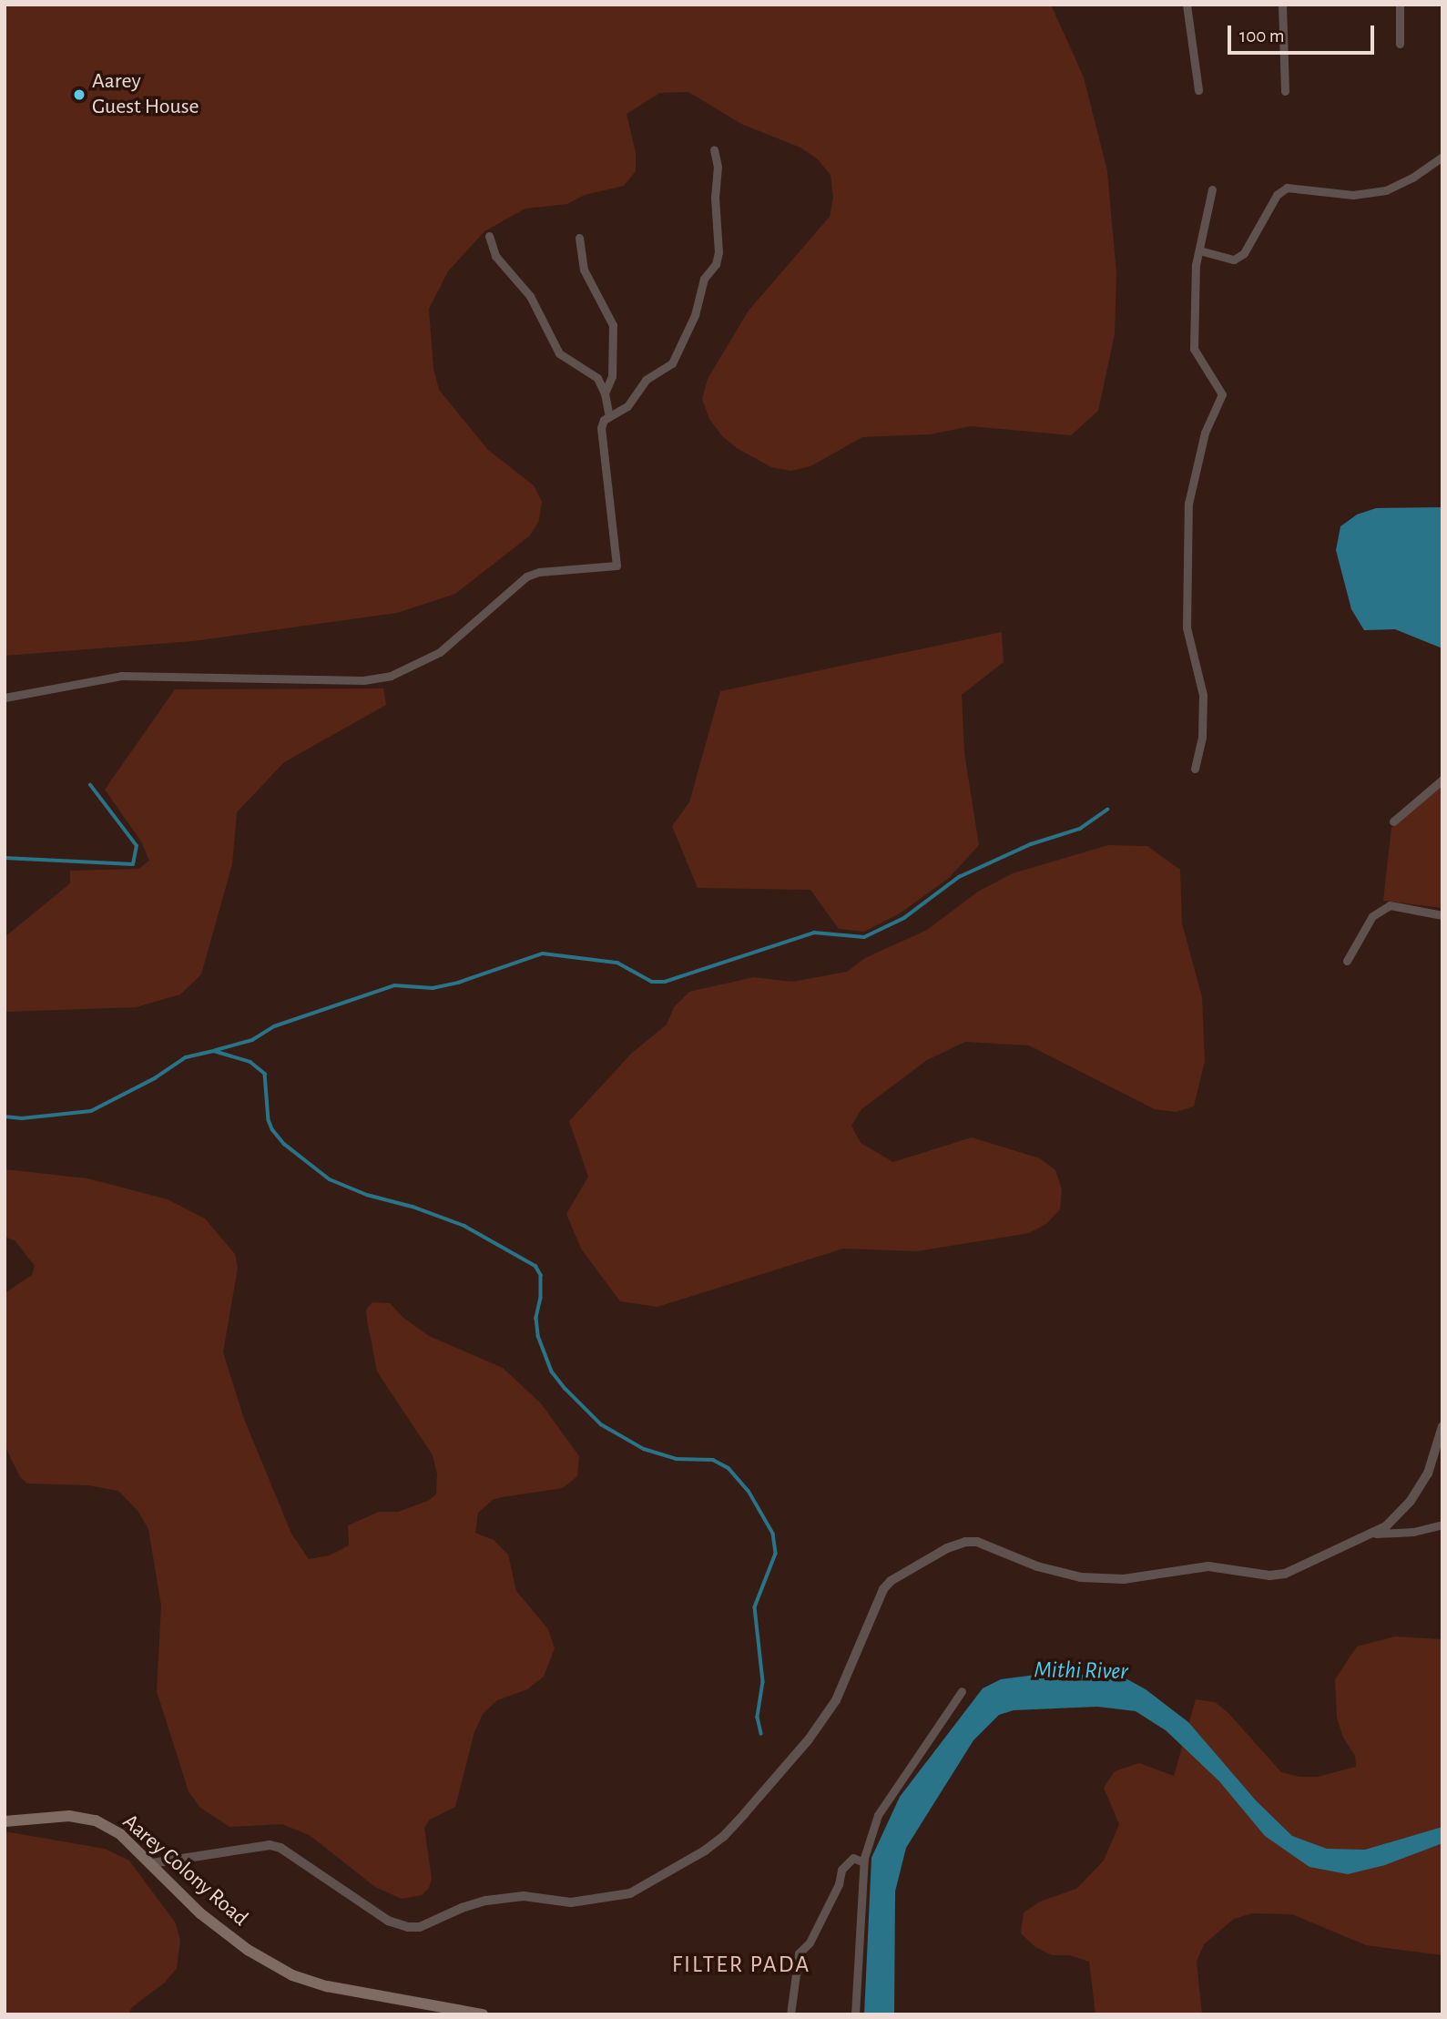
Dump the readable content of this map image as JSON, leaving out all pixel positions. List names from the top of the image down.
{
  "streets": {
    "main road": ["Aarey Colony Road"]
  },
  "districts": ["FILTER PADA"],
  "water": ["Mithi River"],
  "places": ["Aarey Guest House"],
  "scale_bar": "100 m"
}
